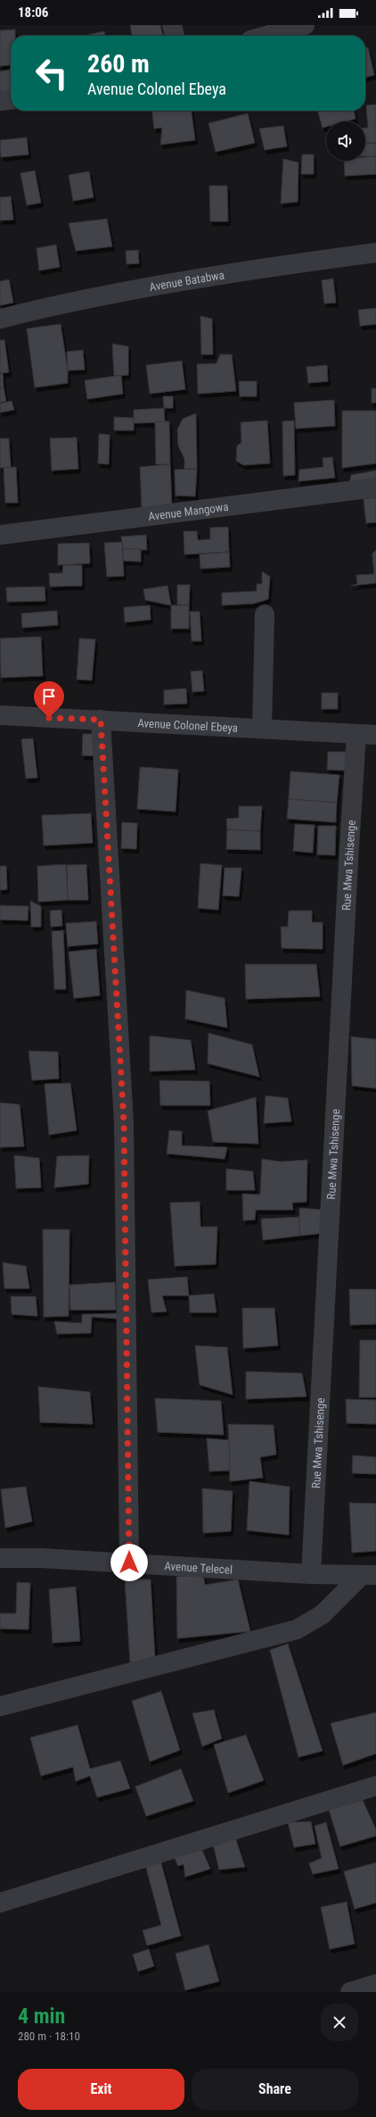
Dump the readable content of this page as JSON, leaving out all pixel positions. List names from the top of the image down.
{
  "streets": {
    "street": [
      "Avenue Batabwa",
      "Avenue Mangowa",
      "Avenue Colonel Ebeya",
      "Rue Mwa Tshisenge",
      "Avenue Telecel"
    ]
  },
  "crossings": [
    ["Avenue Colonel Ebeya", "Rue Mwa Tshisenge"],
    ["Rue Mwa Tshisenge", "Avenue Telecel"]
  ],
  "page": {
    "status": "18:06",
    "turn": ["260 m", "Avenue Colonel Ebeya"],
    "heading": ["4 min", "280 m · 18:10"],
    "buttons": ["Exit", "Share"]
  }
}
